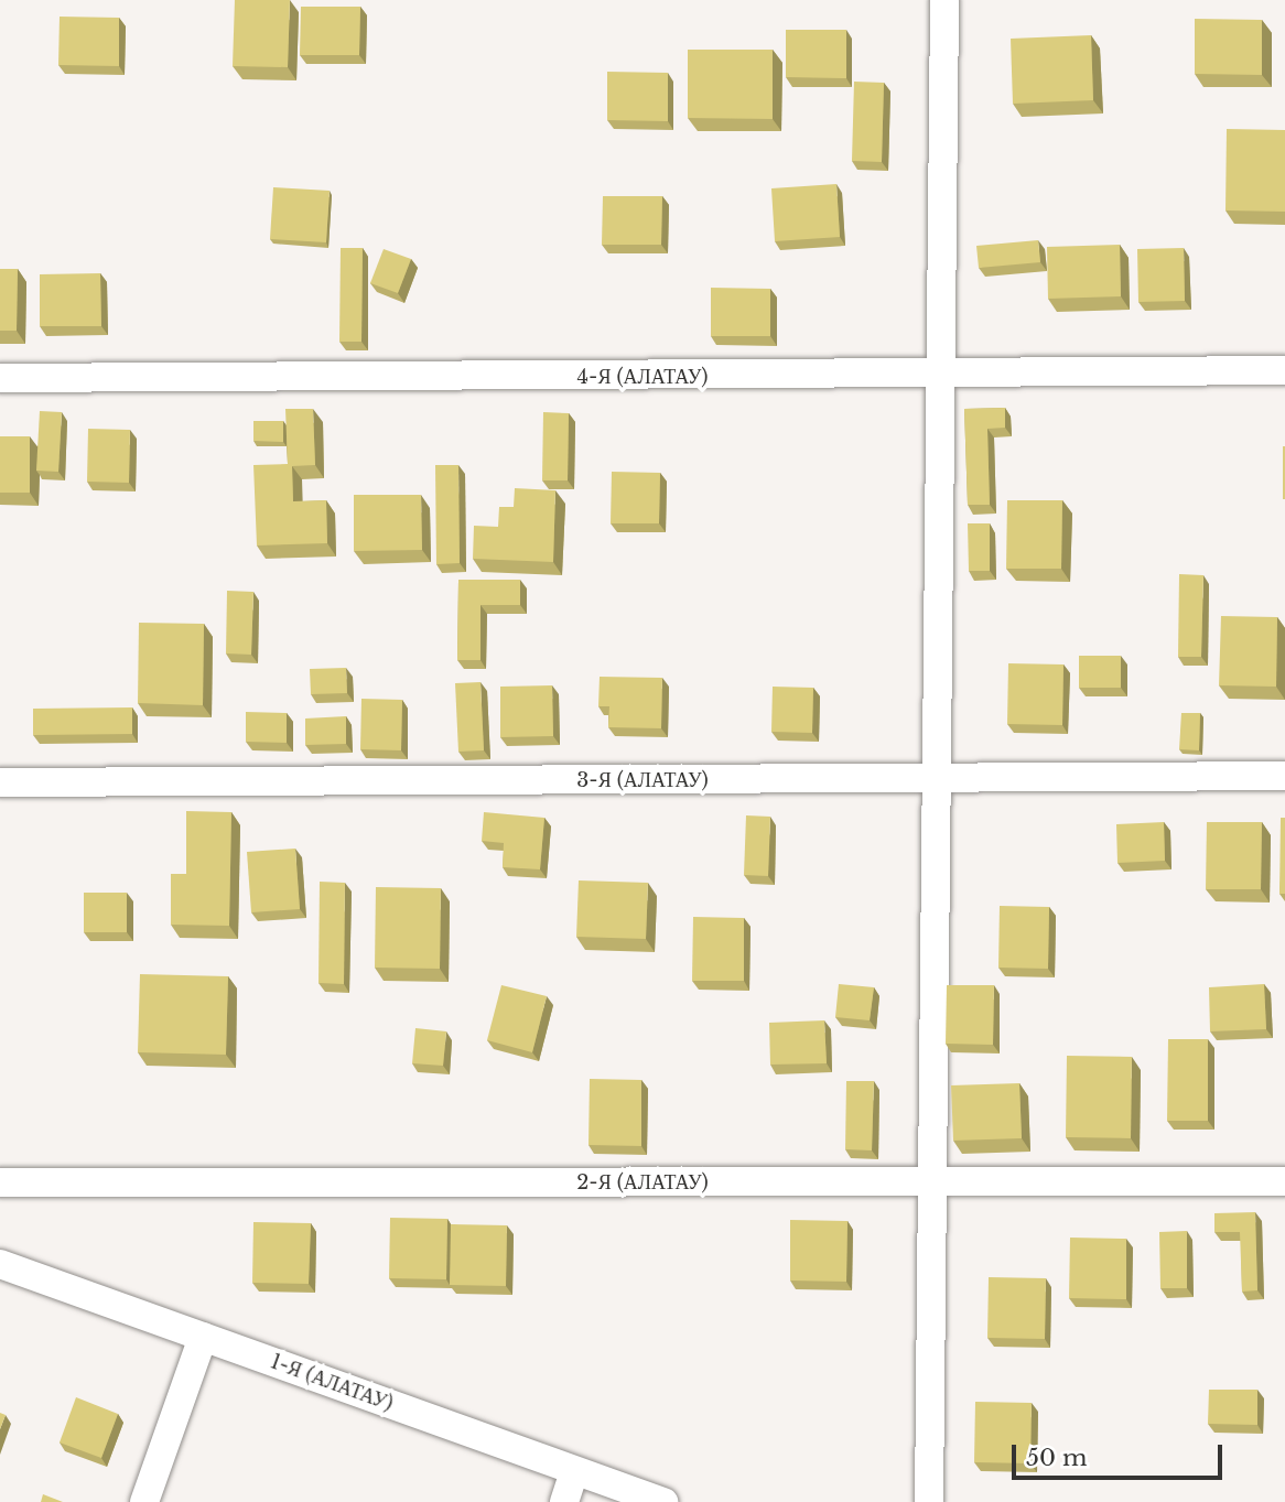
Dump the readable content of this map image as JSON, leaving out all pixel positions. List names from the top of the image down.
{
  "streets": {
    "street": [
      "4-Я (АЛАТАУ)",
      "3-Я (АЛАТАУ)",
      "2-Я (АЛАТАУ)",
      "1-Я (АЛАТАУ)"
    ]
  },
  "scale_bar": "50 m"
}
